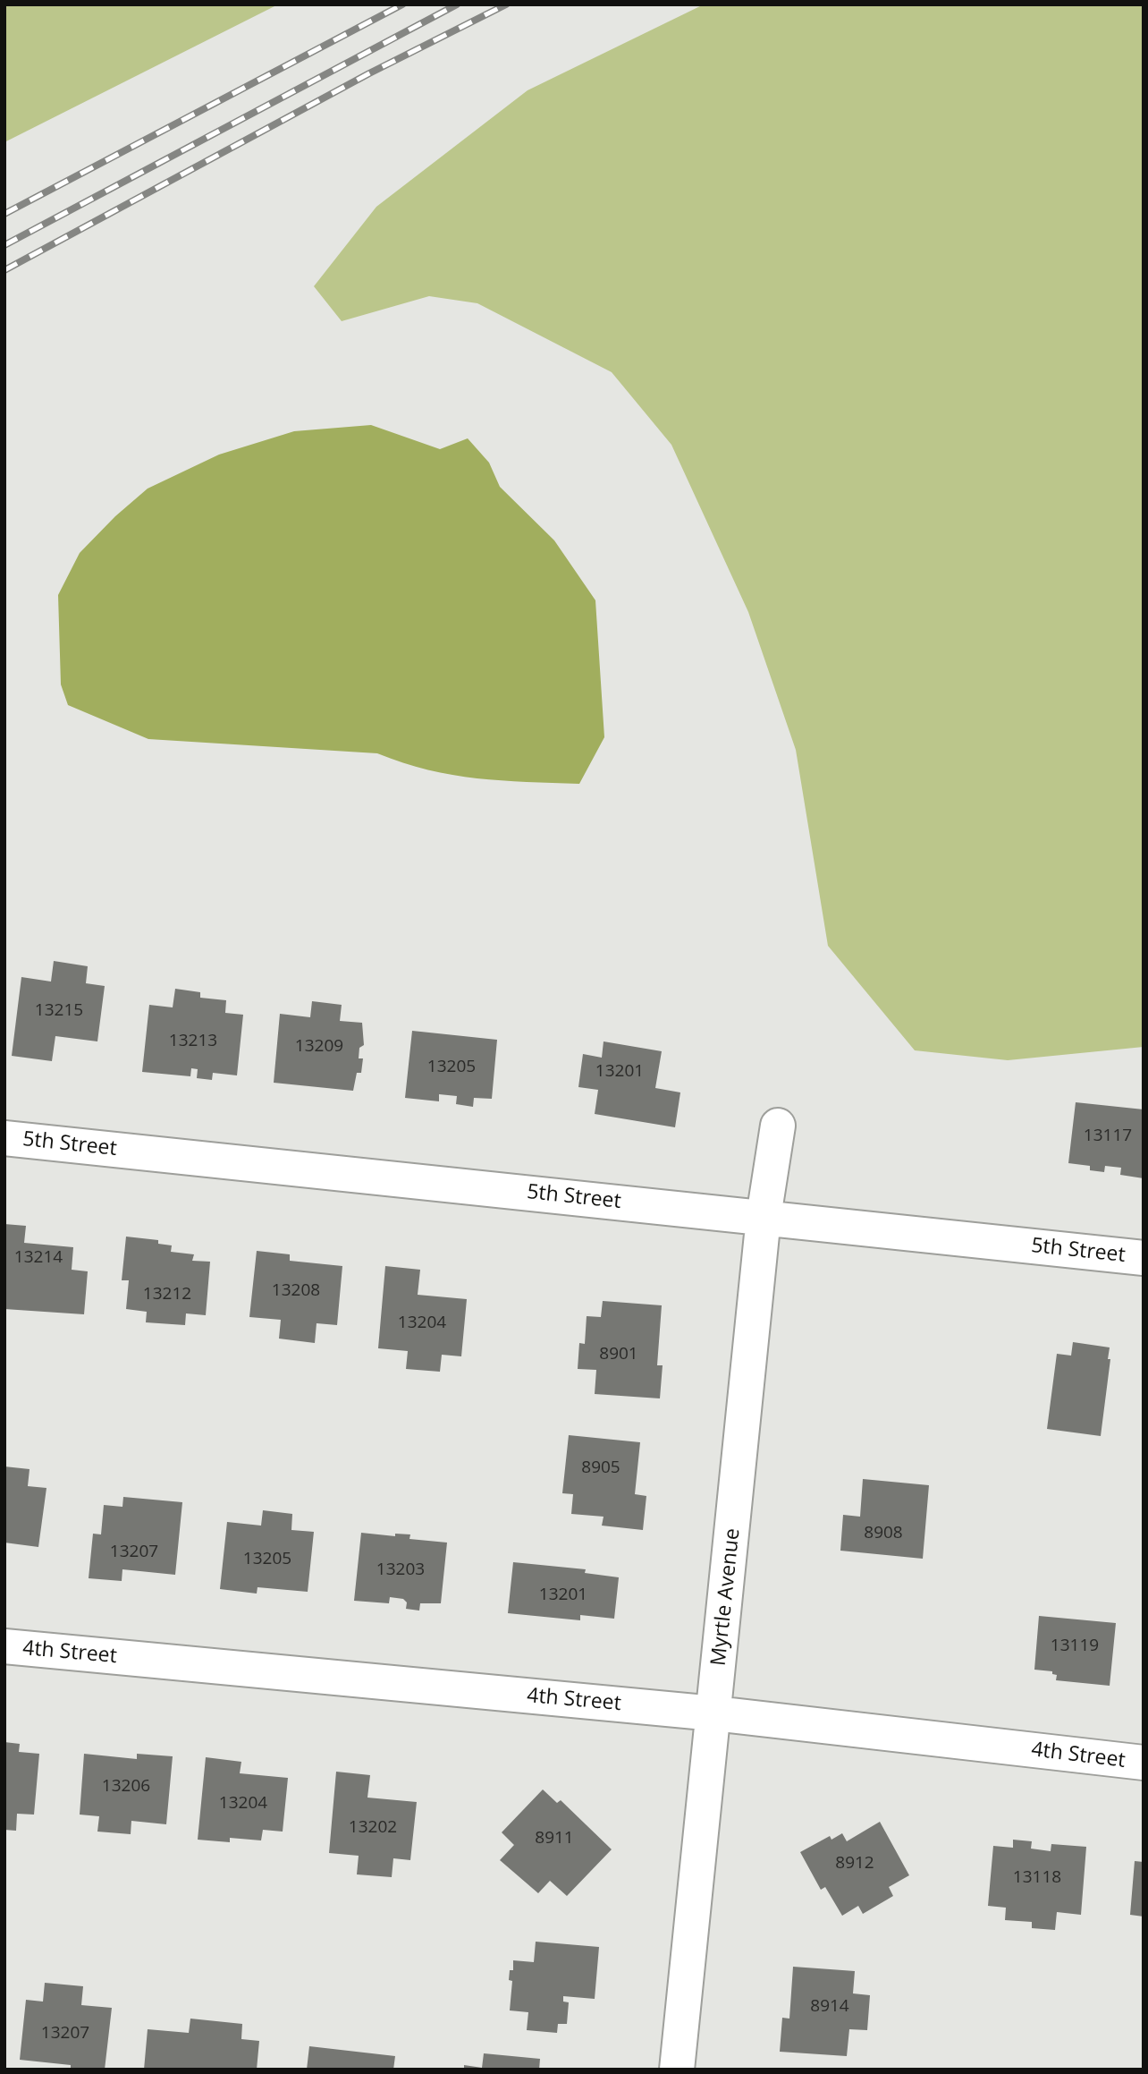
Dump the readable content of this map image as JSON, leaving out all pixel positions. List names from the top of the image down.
{
  "streets": {
    "street": ["5th Street", "Myrtle Avenue", "4th Street"]
  },
  "crossings": [
    ["5th Street", "Myrtle Avenue"],
    ["Myrtle Avenue", "4th Street"]
  ],
  "house_numbers": [
    "13215",
    "13213",
    "13209",
    "13205",
    "13201",
    "13117",
    "13214",
    "13208",
    "13212",
    "13204",
    "8901",
    "8905",
    "8908",
    "13207",
    "13205",
    "13203",
    "13201",
    "13119",
    "13206",
    "13204",
    "13202",
    "8911",
    "8912",
    "13118",
    "8914",
    "13207"
  ]
}
